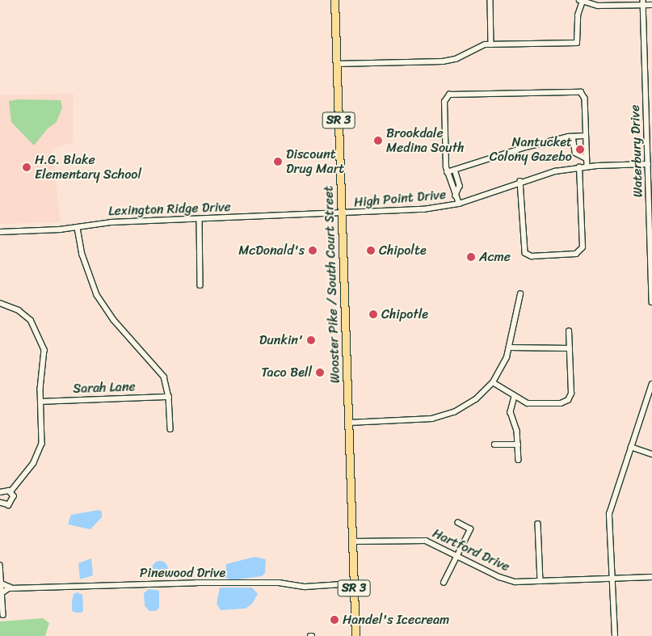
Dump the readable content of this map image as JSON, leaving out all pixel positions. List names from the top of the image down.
{
  "streets": {
    "main road": ["SR 3", "Wooster Pike / South Court Street"],
    "street": [
      "Waterbury Drive",
      "High Point Drive",
      "Lexington Ridge Drive",
      "Sarah Lane",
      "Hartford Drive",
      "Pinewood Drive"
    ]
  },
  "crossings": [
    ["SR 3", "Wooster Pike / South Court Street"],
    ["SR 3", "Hartford Drive"],
    ["SR 3", "Pinewood Drive"],
    ["Waterbury Drive", "High Point Drive"],
    ["High Point Drive", "Lexington Ridge Drive"],
    ["High Point Drive", "Wooster Pike / South Court Street"],
    ["Lexington Ridge Drive", "Wooster Pike / South Court Street"],
    ["Wooster Pike / South Court Street", "Hartford Drive"]
  ],
  "places": [
    "Brookdale Medina South",
    "Nantucket Colony Gazebo",
    "Discount Drug Mart",
    "H.G. Blake Elementary School",
    "McDonald's",
    "Chipolte",
    "Acme",
    "Chipotle",
    "Dunkin'",
    "Taco Bell",
    "Handel's Icecream"
  ]
}
